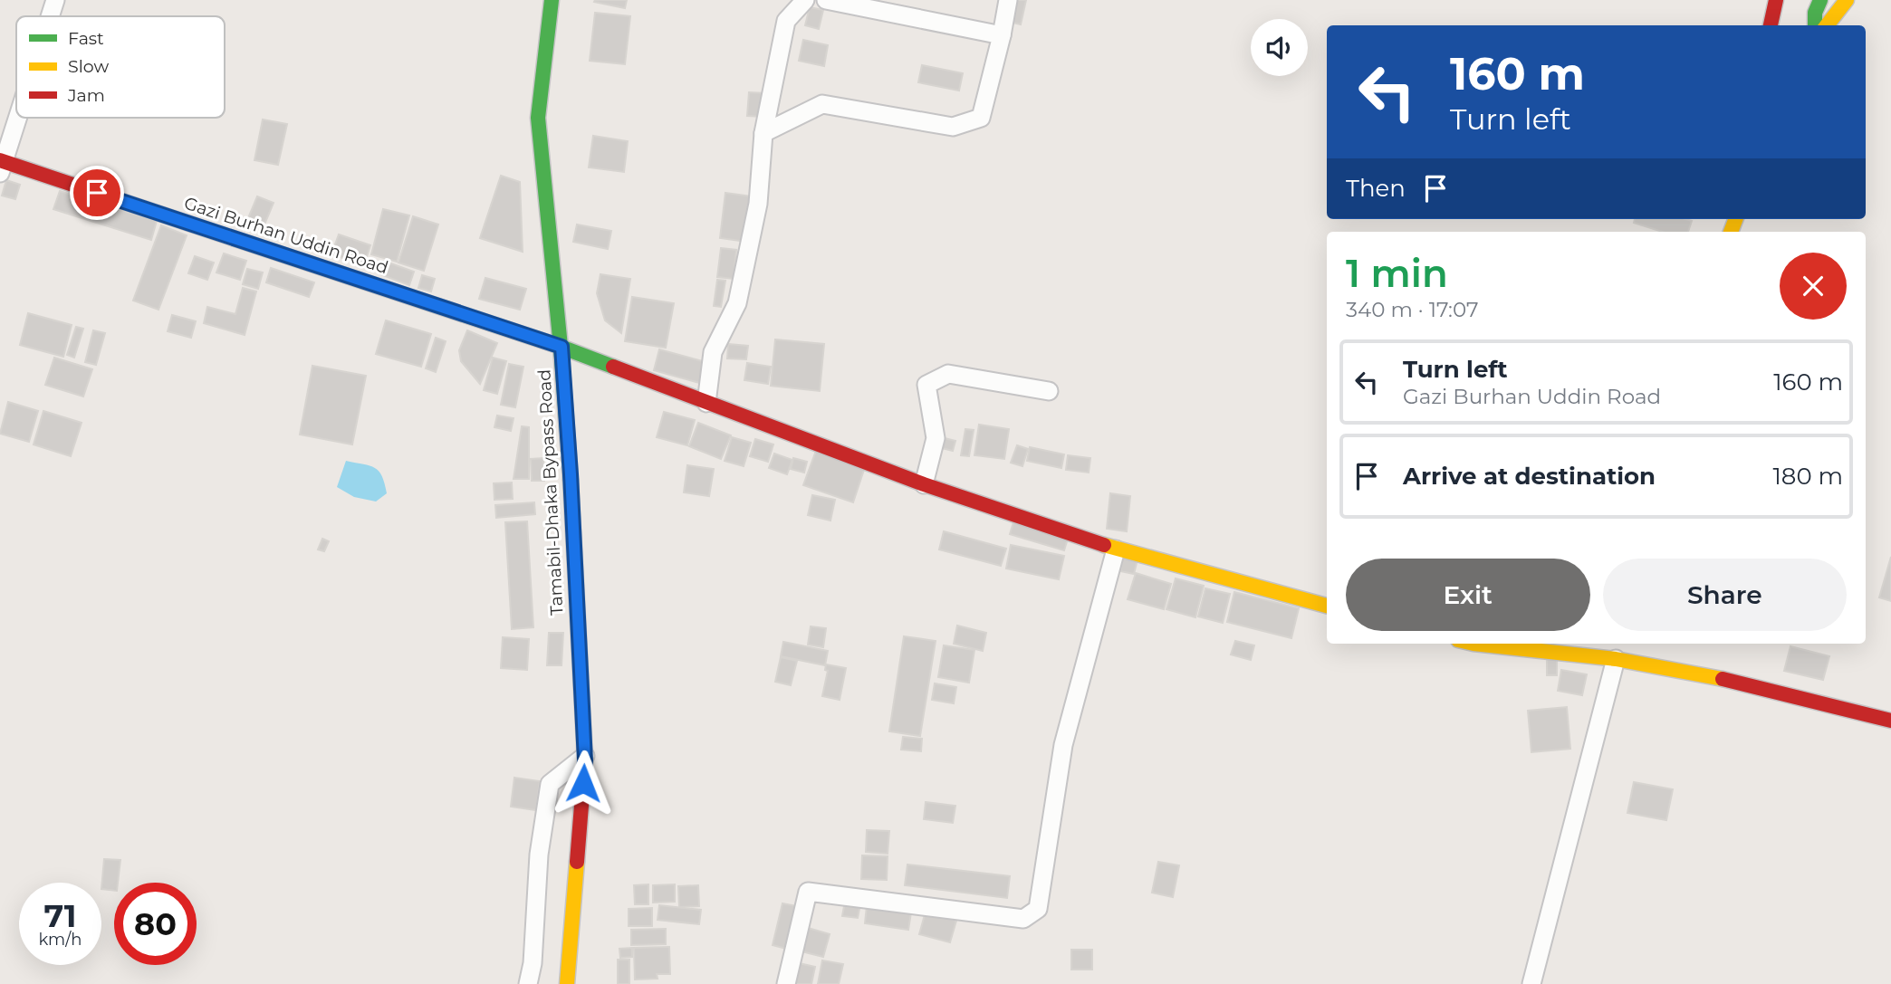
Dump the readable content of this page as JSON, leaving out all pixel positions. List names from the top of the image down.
{
  "streets": {
    "main road": ["Gazi Burhan Uddin Road", "Tamabil-Dhaka Bypass Road"]
  },
  "crossings": [
    ["Gazi Burhan Uddin Road", "Tamabil-Dhaka Bypass Road"]
  ],
  "legend": ["Fast", "Slow", "Jam"],
  "page": {
    "turn": ["160 m", "Turn left"],
    "then": "Then",
    "heading": ["1 min", "340 m · 17:07"],
    "list": [
      {
        "name": "Turn left",
        "note": "Gazi Burhan Uddin Road",
        "value": "160 m"
      },
      {
        "name": "Arrive at destination",
        "value": "180 m"
      }
    ],
    "buttons": ["Exit", "Share"],
    "speed": "71 km/h",
    "limit": "80"
  }
}
